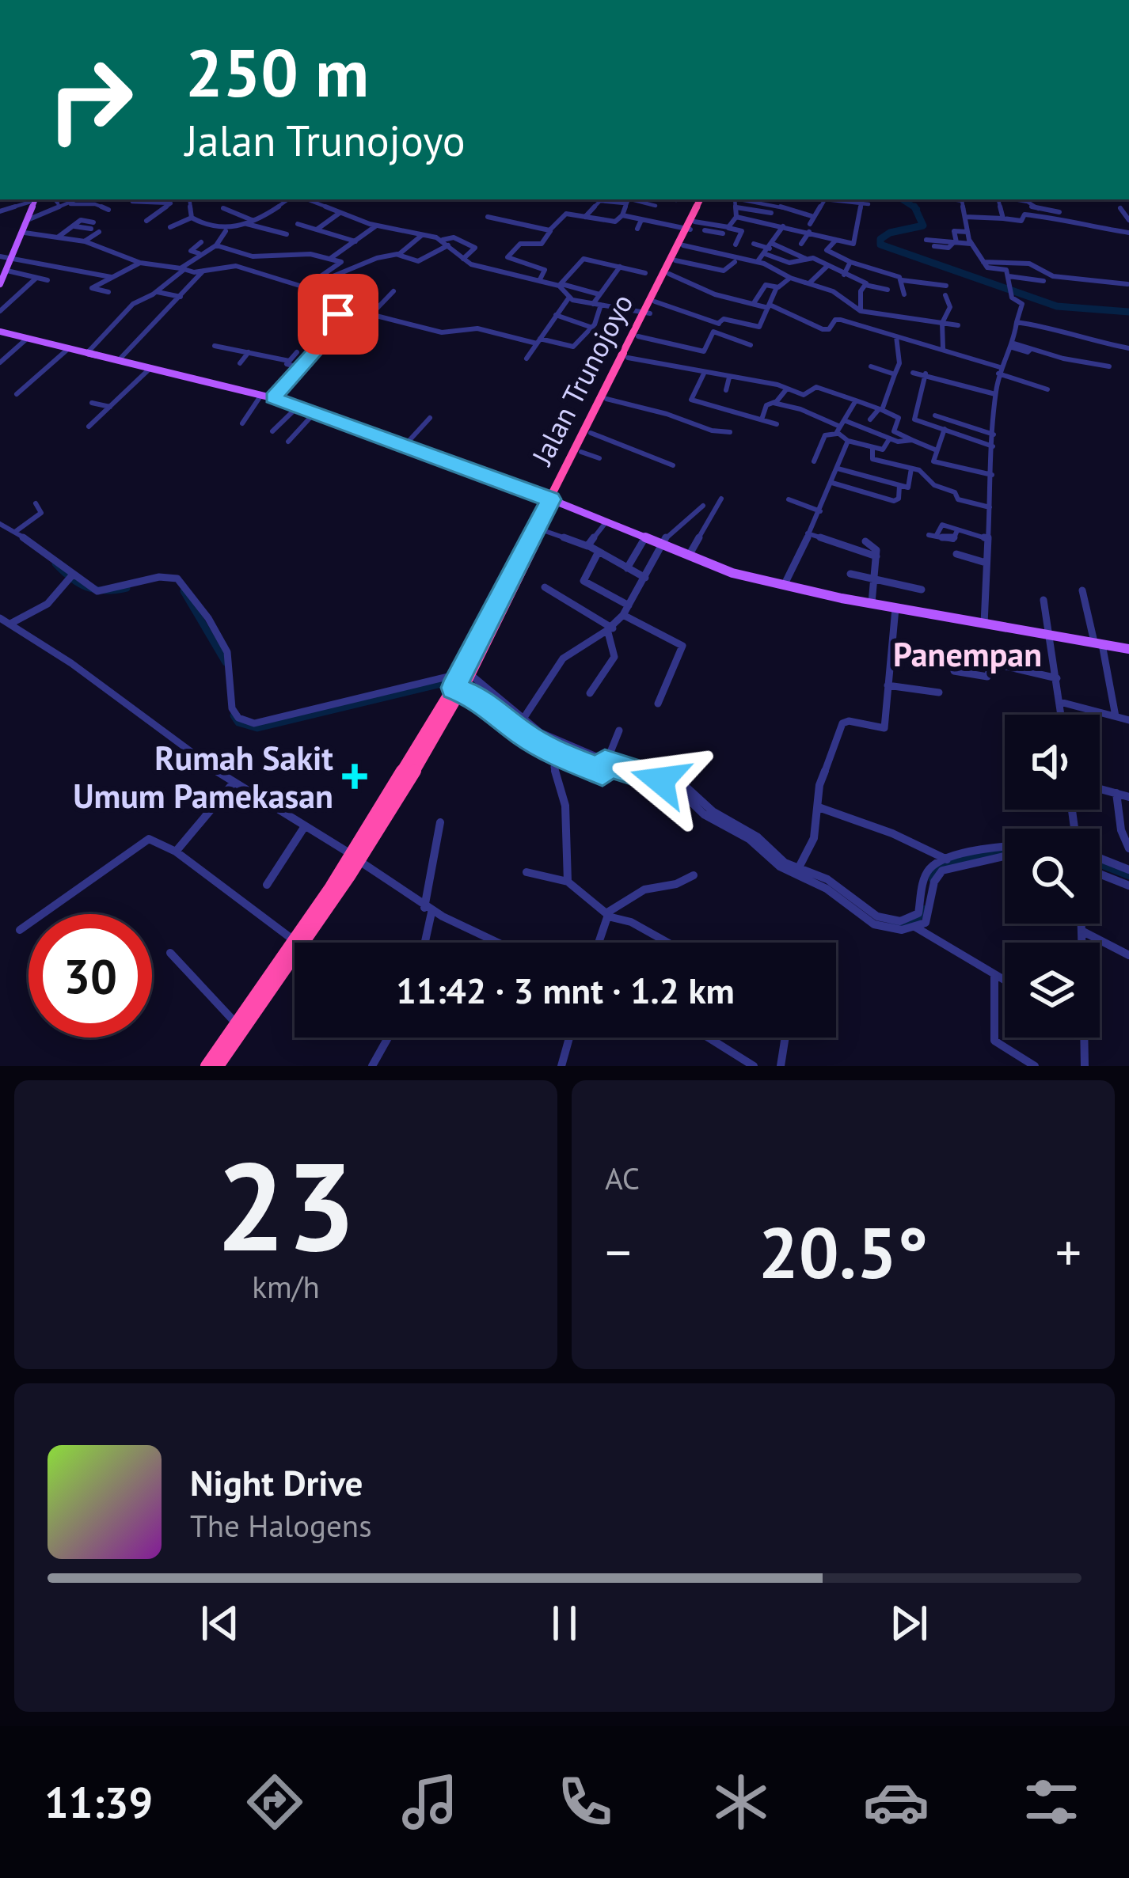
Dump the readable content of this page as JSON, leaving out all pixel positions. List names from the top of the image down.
{
  "streets": {
    "highway": ["Jalan Trunojoyo"]
  },
  "districts": ["Panempan"],
  "places": {
    "health": ["Rumah Sakit Umum Pamekasan"]
  },
  "page": {
    "turn": ["250 m", "Jalan Trunojoyo"],
    "limit": "30",
    "trip": "11:42 · 3 mnt · 1.2 km",
    "tile": [
      ["23", "km/h"],
      "AC"
    ],
    "heat": ["−", "20.5°", "+"],
    "song": ["Night Drive", "The Halogens"],
    "tabs": "11:39"
  }
}
